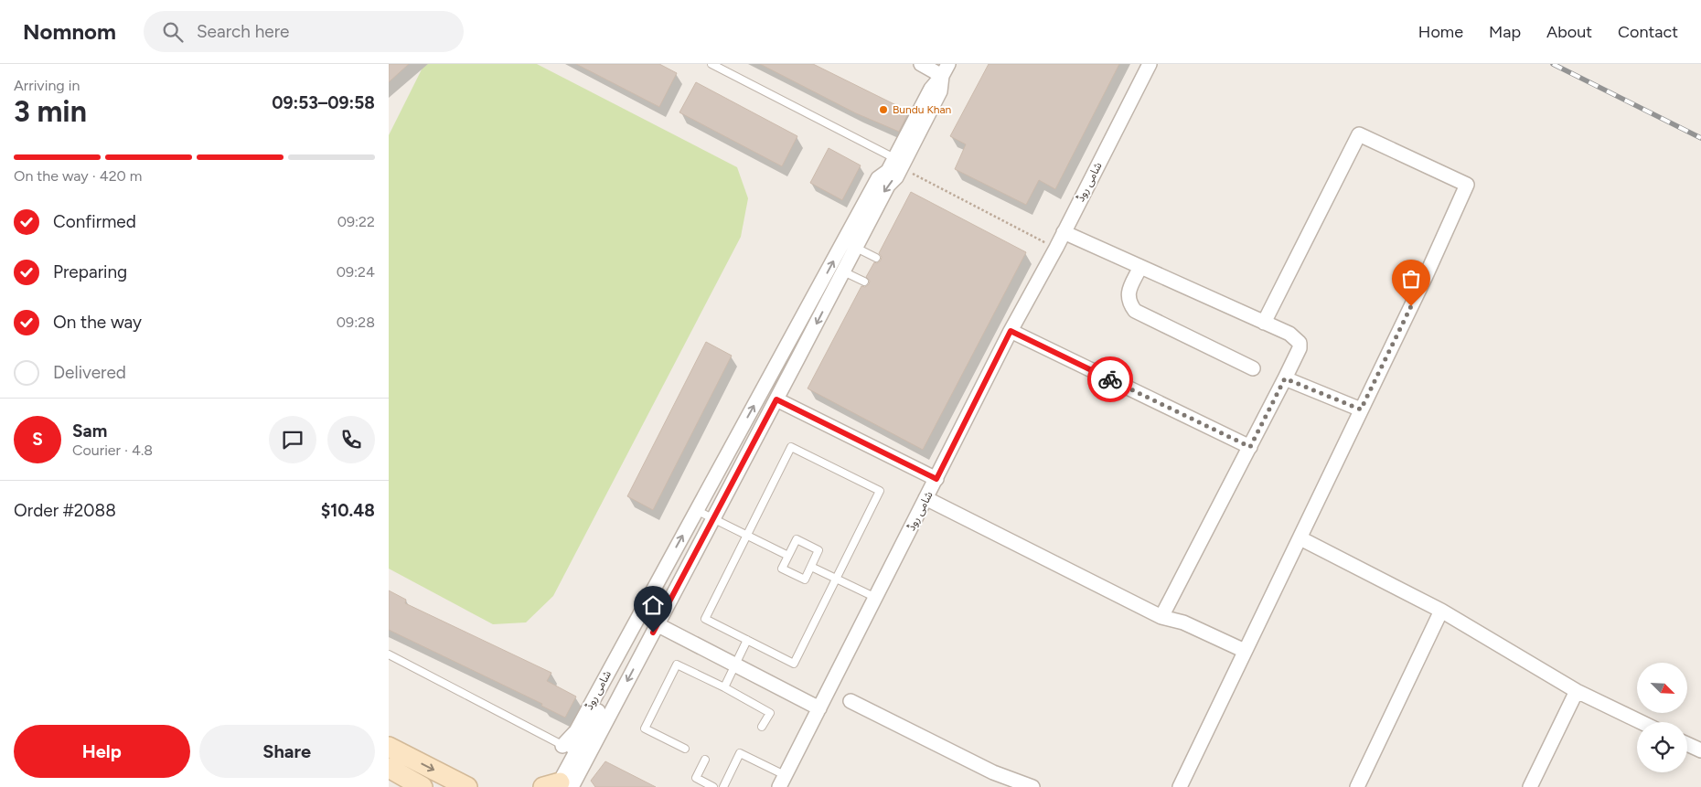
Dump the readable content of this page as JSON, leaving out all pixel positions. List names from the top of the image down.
{
  "streets": {
    "street": ["شامی روڈ"]
  },
  "places": ["Bundu Khan"],
  "north": "bottom right",
  "page": {
    "header": "Nomnom",
    "search": "Search here",
    "nav": [
      "Home",
      "Map",
      "About",
      "Contact"
    ],
    "heading": ["3 min", "Arriving in", "09:53–09:58"],
    "panel": [
      "Sam",
      "Courier · 4.8",
      "Order #2088",
      "$10.48"
    ],
    "bar": "On the way · 420 m",
    "list": [
      ["Confirmed", "09:22"],
      ["Preparing", "09:24"],
      ["On the way", "09:28"],
      "Delivered"
    ],
    "round": "S",
    "buttons": ["Help", "Share"]
  }
}
